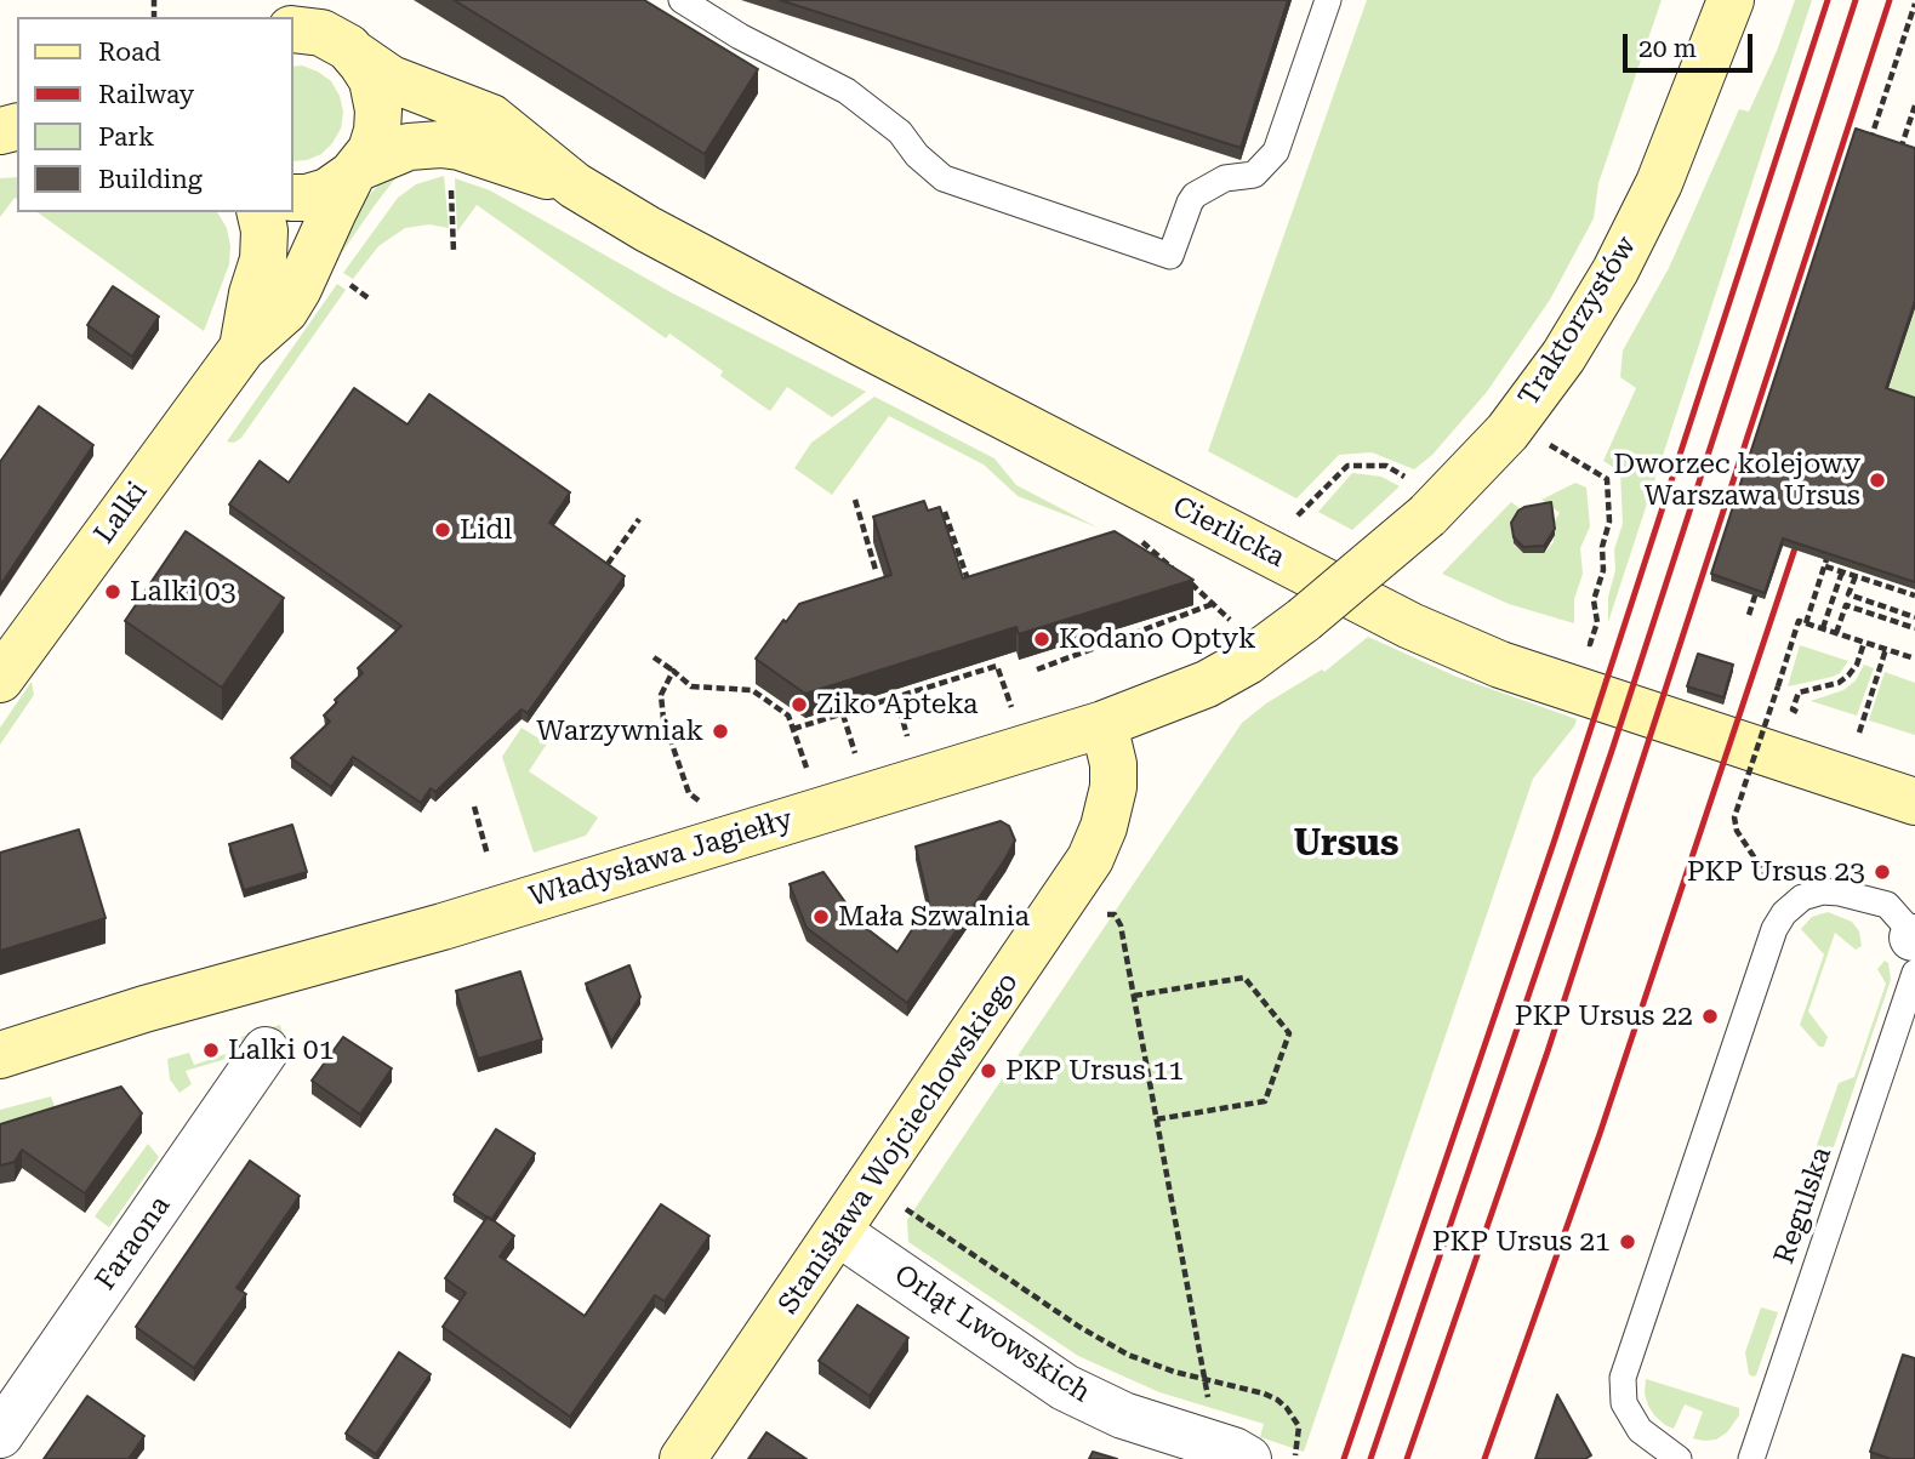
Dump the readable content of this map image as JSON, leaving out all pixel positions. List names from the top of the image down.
{
  "streets": {
    "street": [
      "Traktorzystów",
      "Lalki",
      "Cierlicka",
      "Władysława Jagiełły",
      "Stanisława Wojciechowskiego",
      "Faraona",
      "Orląt Lwowskich"
    ],
    "lane": ["Regulska"]
  },
  "crossings": [
    ["Traktorzystów", "Władysława Jagiełły"],
    ["Lalki", "Cierlicka"],
    ["Władysława Jagiełły", "Stanisława Wojciechowskiego"],
    ["Stanisława Wojciechowskiego", "Orląt Lwowskich"]
  ],
  "districts": ["Ursus"],
  "places": [
    "Dworzec kolejowy Warszawa Ursus",
    "Lidl",
    "Lalki 03",
    "Kodano Optyk",
    "Ziko Apteka",
    "Warzywniak",
    "PKP Ursus 23",
    "Mała Szwalnia",
    "PKP Ursus 22",
    "Lalki 01",
    "PKP Ursus 11",
    "PKP Ursus 21"
  ],
  "legend": [
    "Road",
    "Railway",
    "Park",
    "Building"
  ],
  "scale_bar": "20 m"
}
